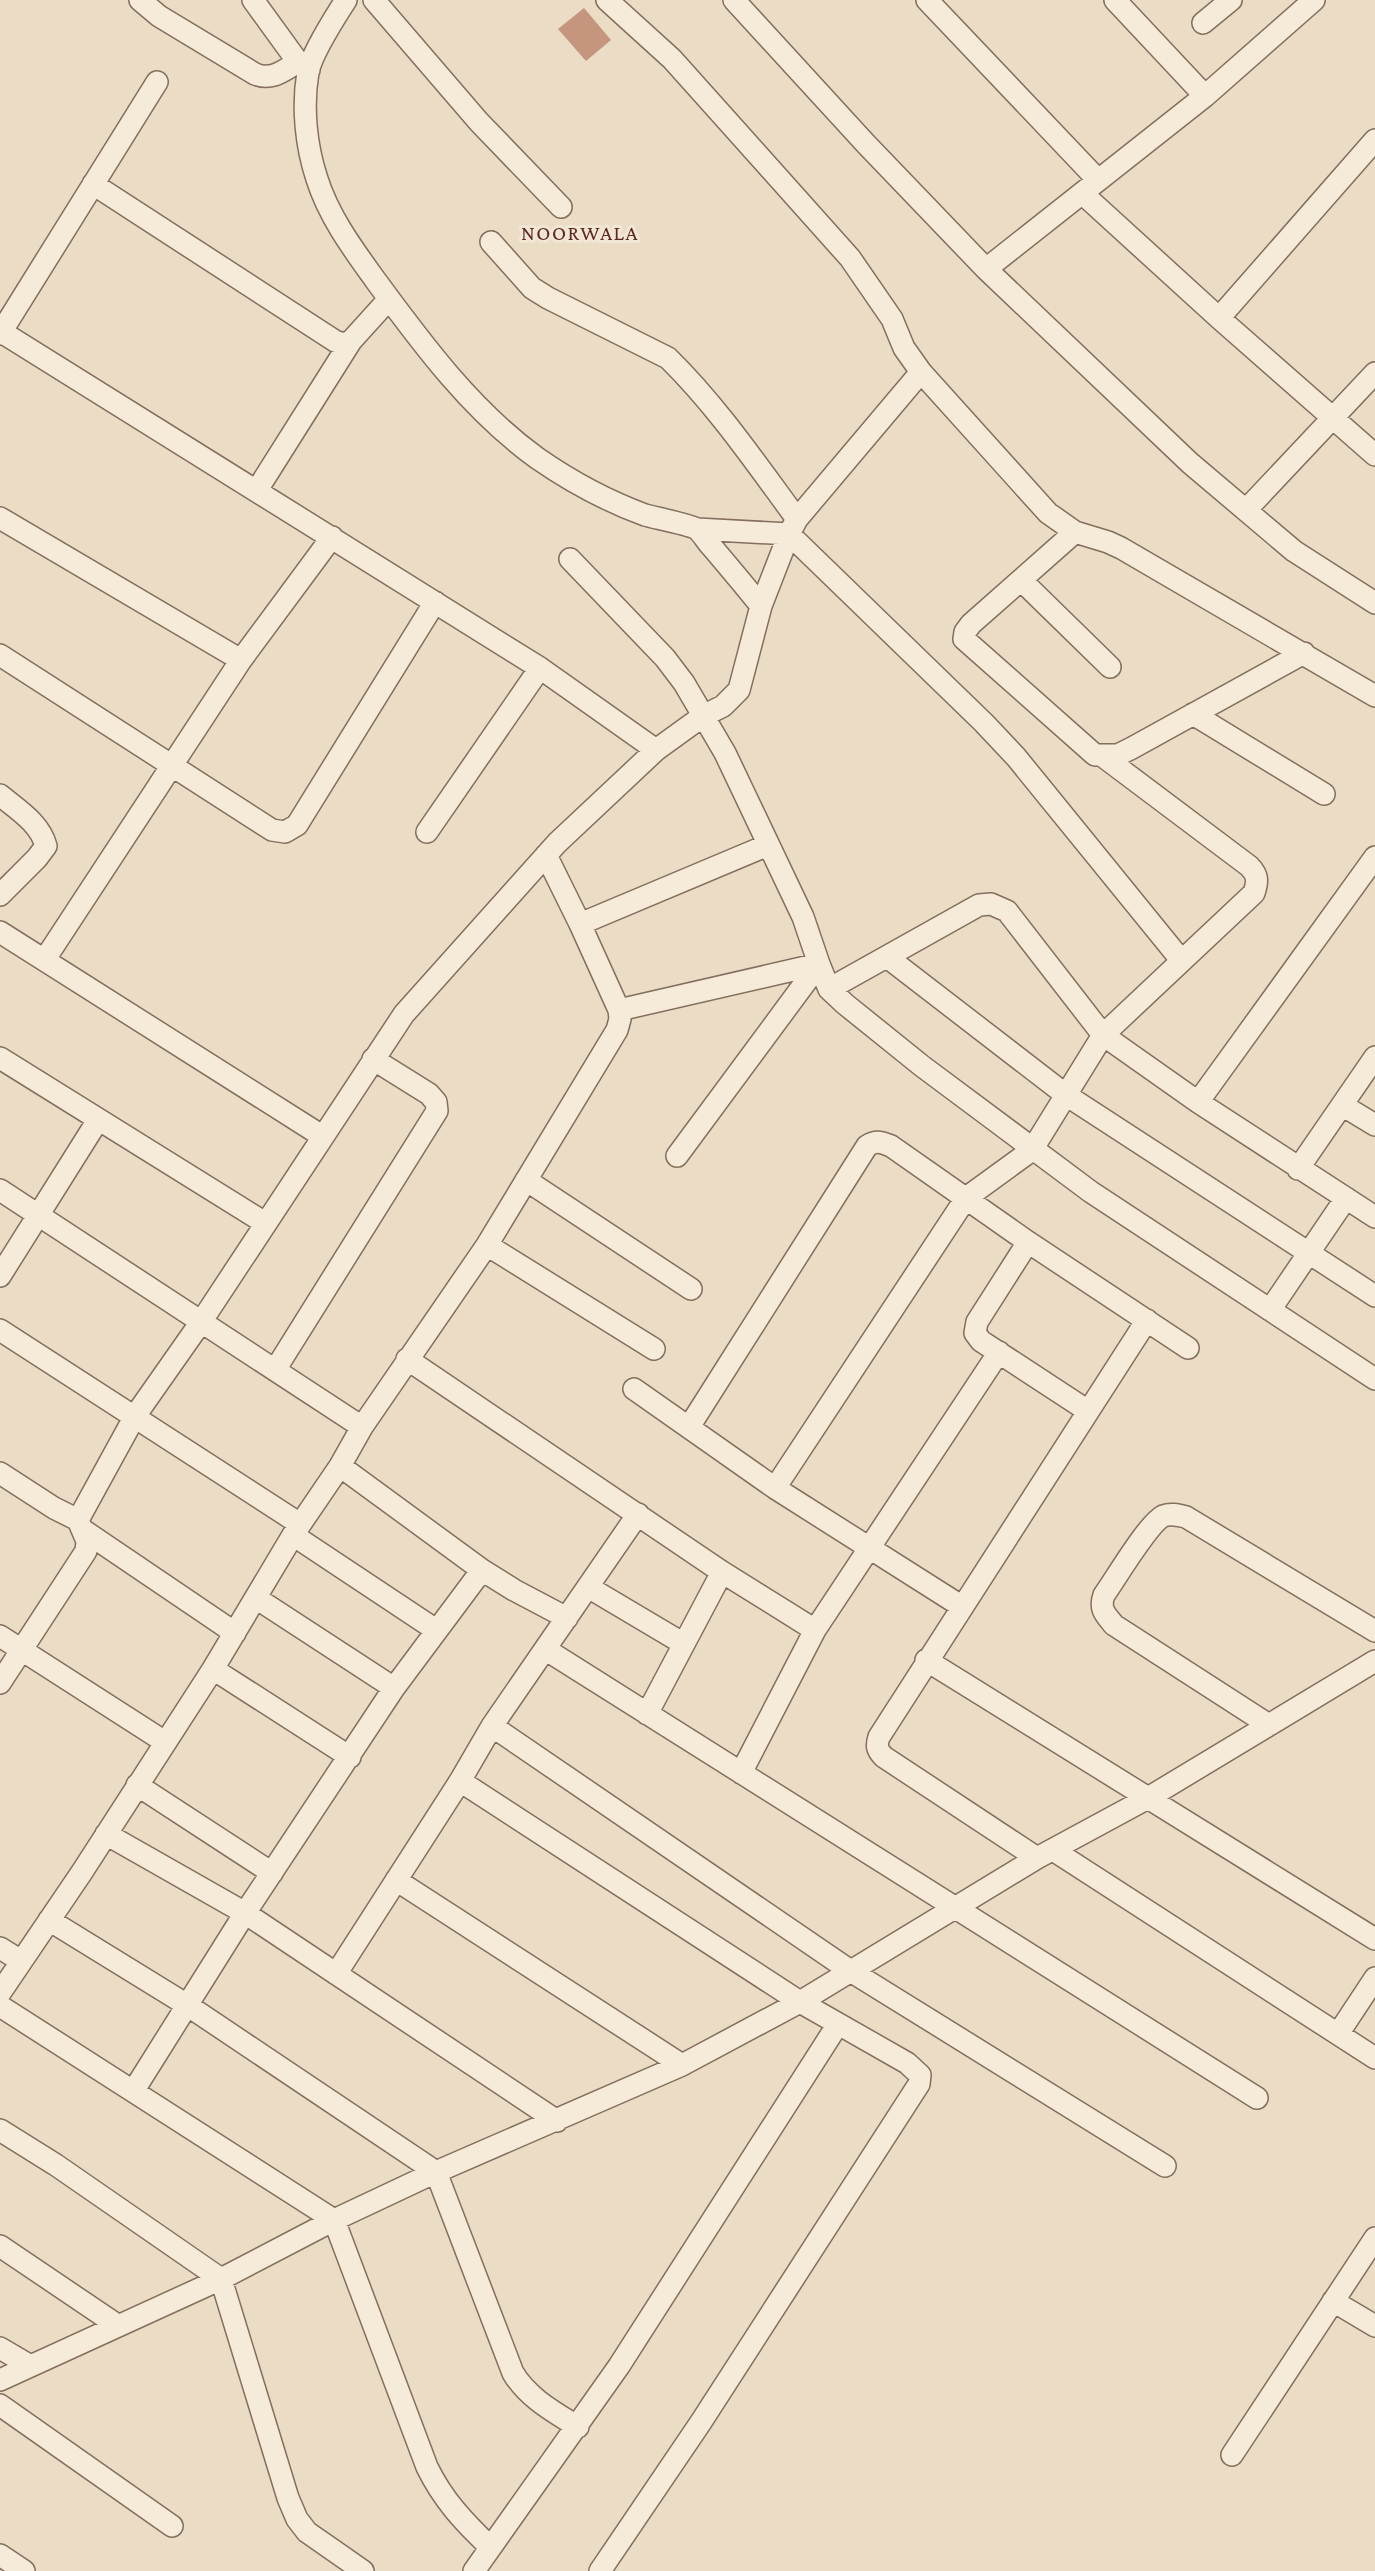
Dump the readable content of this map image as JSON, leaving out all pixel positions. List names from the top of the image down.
{
  "districts": ["NOORWALA"]
}
